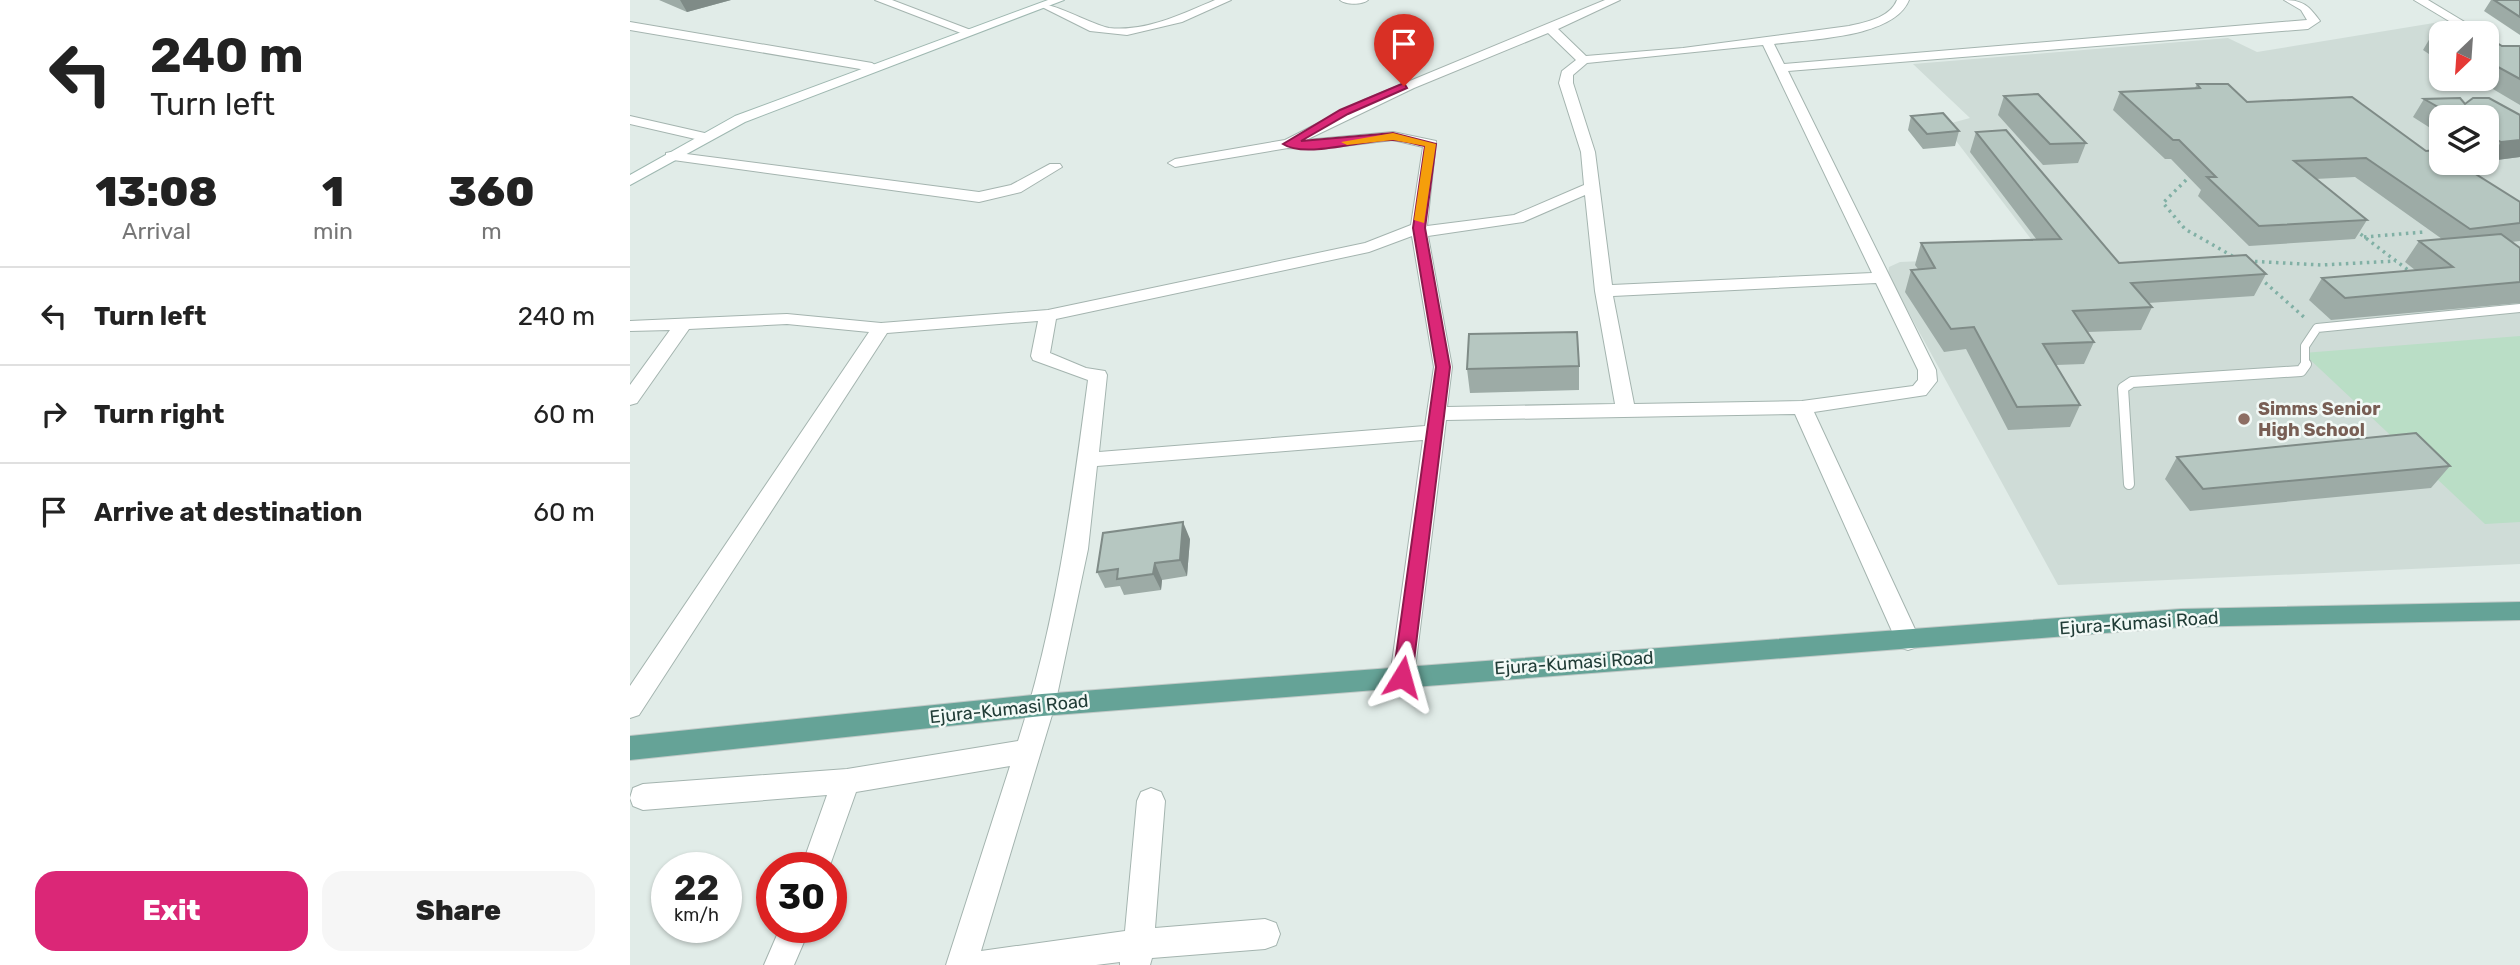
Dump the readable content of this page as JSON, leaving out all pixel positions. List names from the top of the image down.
{
  "streets": {
    "main road": ["Ejura-Kumasi Road"]
  },
  "places": ["Simms Senior High School"],
  "north": "bottom left",
  "page": {
    "turn": ["240 m", "Turn left"],
    "eta": [
      "13:08",
      "Arrival",
      "1",
      "min",
      "360",
      "m"
    ],
    "list": [
      {
        "name": "Turn left",
        "value": "240 m"
      },
      {
        "name": "Turn right",
        "value": "60 m"
      },
      {
        "name": "Arrive at destination",
        "value": "60 m"
      }
    ],
    "speed": "22 km/h",
    "limit": "30",
    "buttons": ["Exit", "Share"]
  }
}
